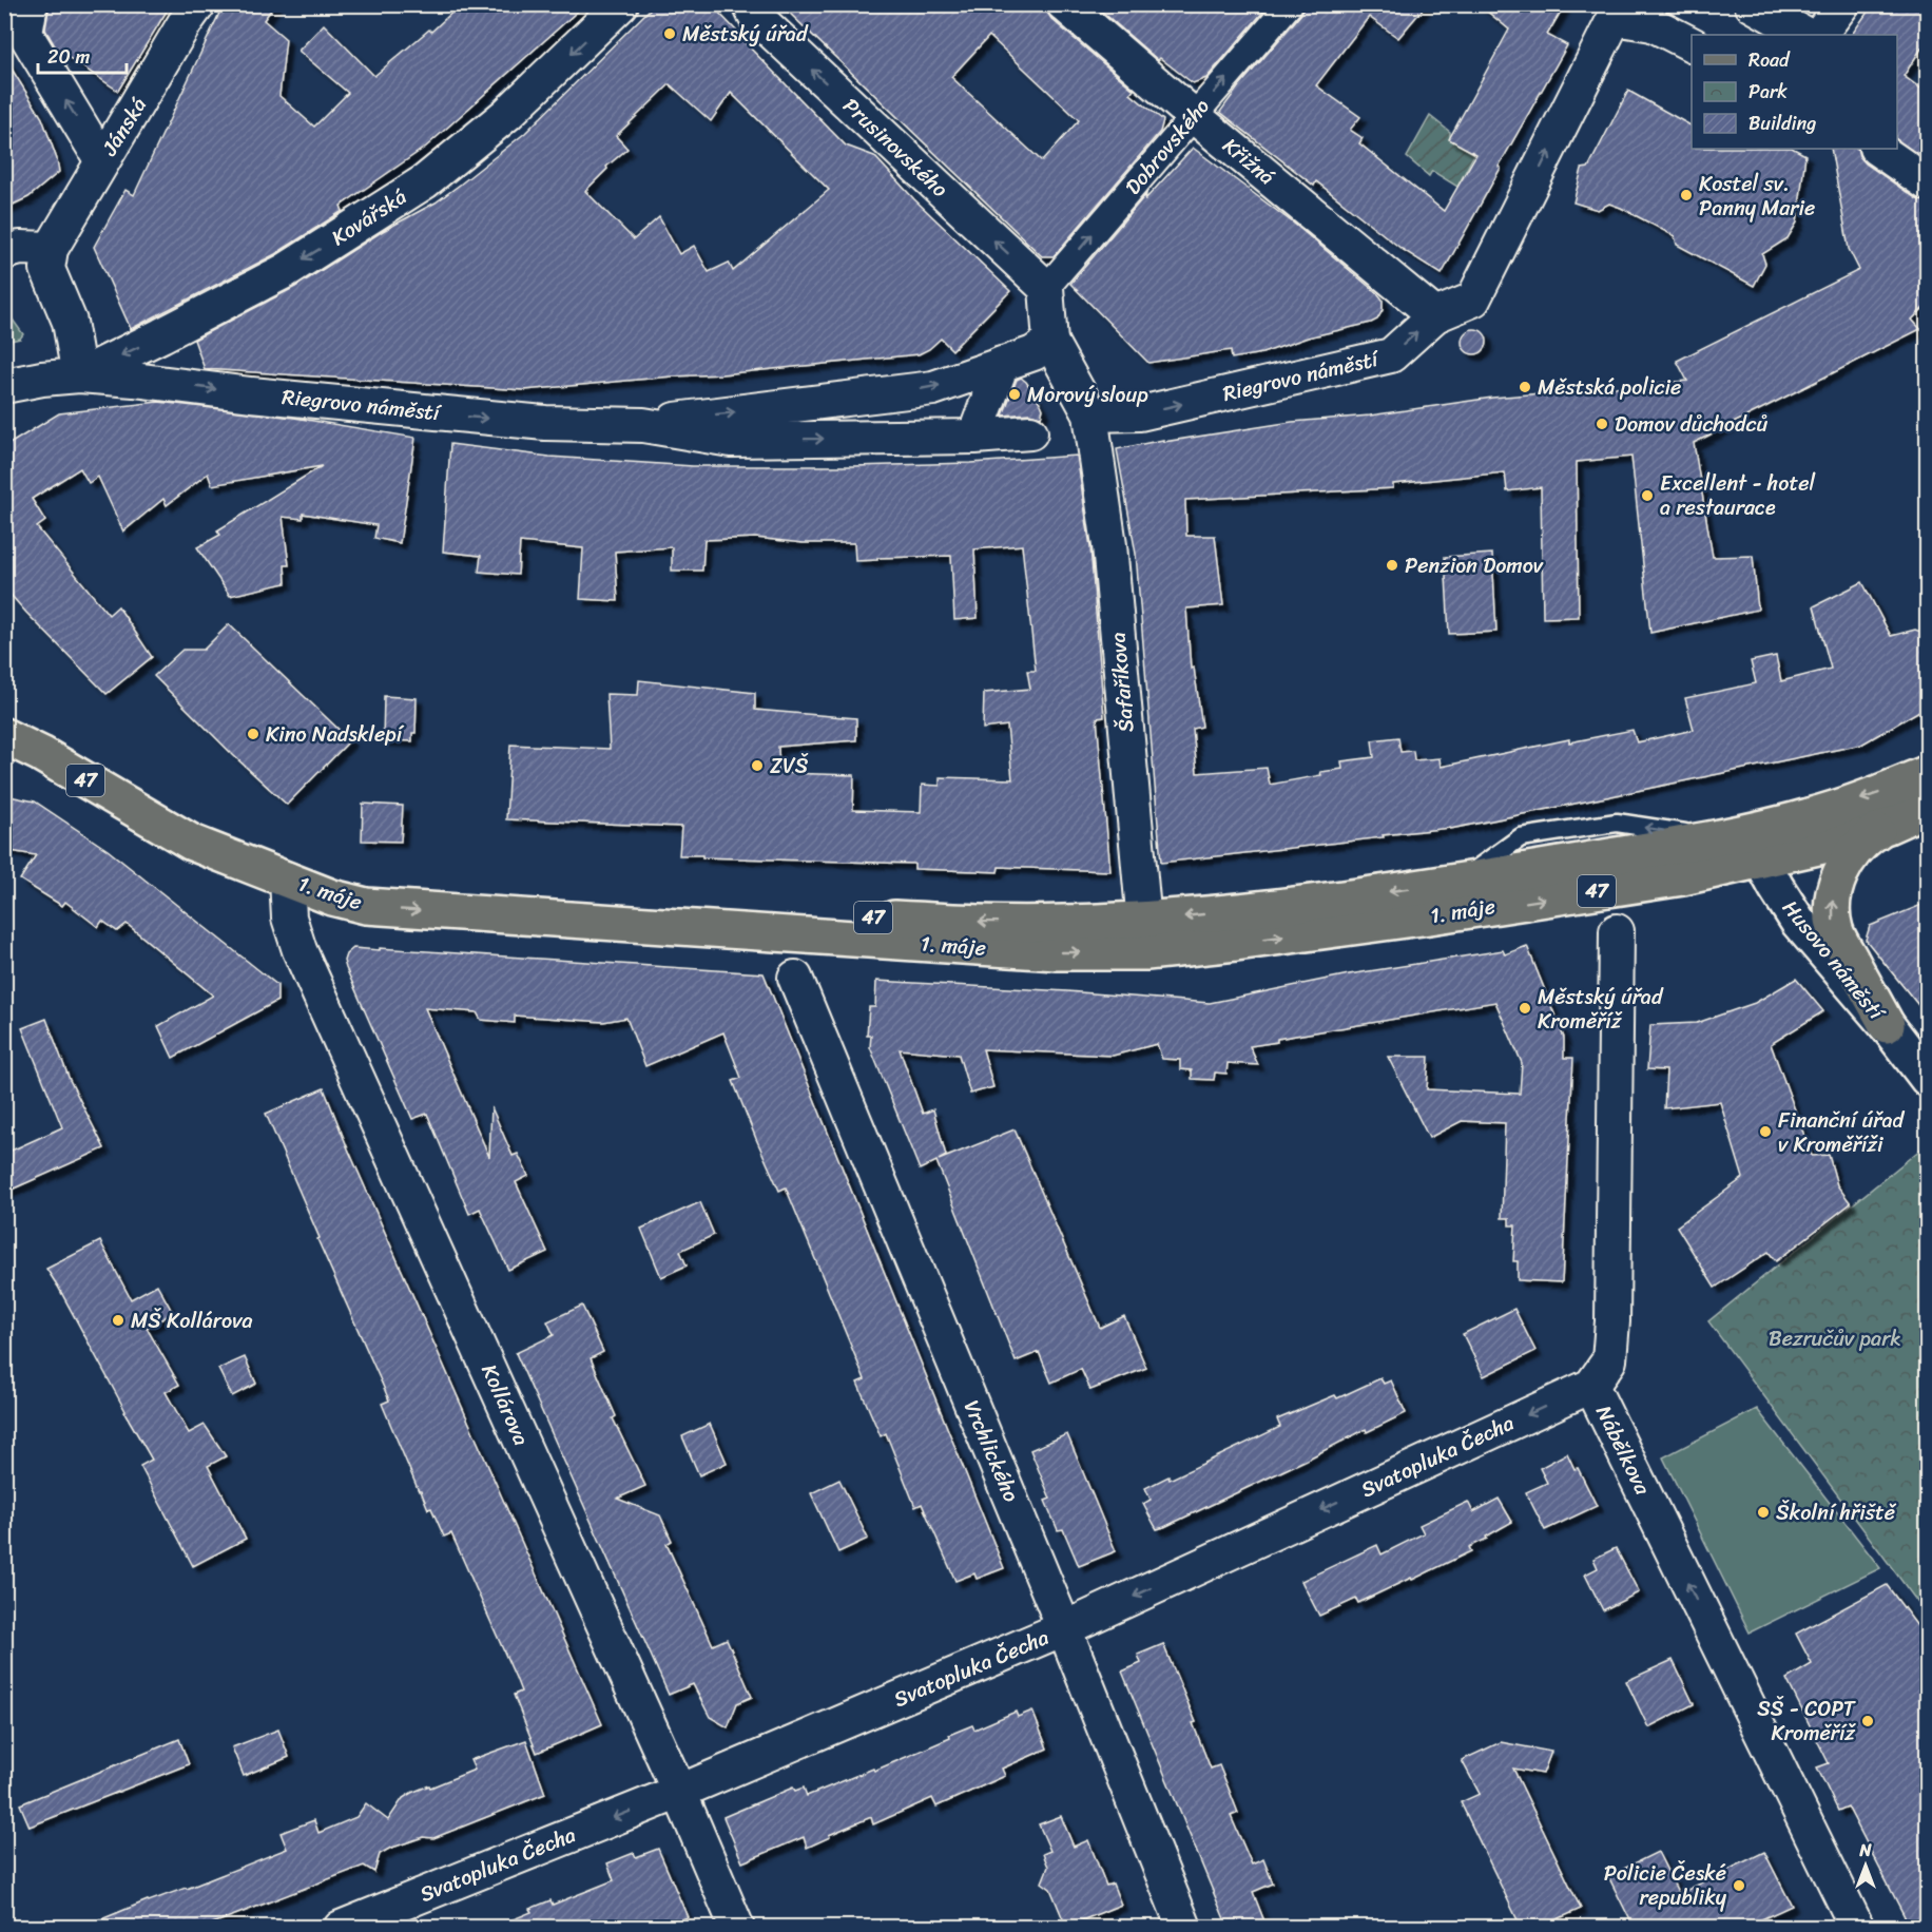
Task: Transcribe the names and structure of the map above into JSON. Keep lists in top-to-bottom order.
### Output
{
  "streets": {
    "main road": ["47", "1. máje", "Husovo náměstí"],
    "street": [
      "Jánská",
      "Dobrovského",
      "Prusinovského",
      "Křižná",
      "Kovářská",
      "Riegrovo náměstí",
      "Šafaříkova",
      "Kollárova",
      "Nábělkova",
      "Vrchlického",
      "Svatopluka Čecha"
    ]
  },
  "crossings": [
    ["Dobrovského", "Prusinovského"],
    ["Dobrovského", "Křižná"],
    ["Křižná", "Riegrovo náměstí"],
    ["Kovářská", "Riegrovo náměstí"],
    ["Riegrovo náměstí", "Šafaříkova"],
    ["Šafaříkova", "1. máje"],
    ["47", "1. máje"],
    ["47", "Husovo náměstí"],
    ["47", "Kollárova"],
    ["1. máje", "Husovo náměstí"],
    ["1. máje", "Kollárova"],
    ["Kollárova", "Svatopluka Čecha"],
    ["Nábělkova", "Svatopluka Čecha"],
    ["Vrchlického", "Svatopluka Čecha"]
  ],
  "one_way": [
    "Dobrovského",
    "Prusinovského",
    "Kovářská",
    "Riegrovo náměstí",
    "Nábělkova",
    "Svatopluka Čecha"
  ],
  "parks": ["Bezručův park"],
  "places": [
    "Městský úřad",
    "Kostel sv. Panny Marie",
    "Městská policie",
    "Morový sloup",
    "Domov důchodců",
    "Excellent - hotel a restaurace",
    "Penzion Domov",
    "Kino Nadsklepí",
    "ZVŠ",
    "Městský úřad Kroměříž",
    "Finanční úřad v Kroměříži",
    "MŠ Kollárova",
    "Školní hřiště",
    "SŠ - COPT Kroměříž",
    "Policie České republiky"
  ],
  "legend": ["Road", "Park", "Building"],
  "scale_bar": "20 m",
  "north": "top"
}
